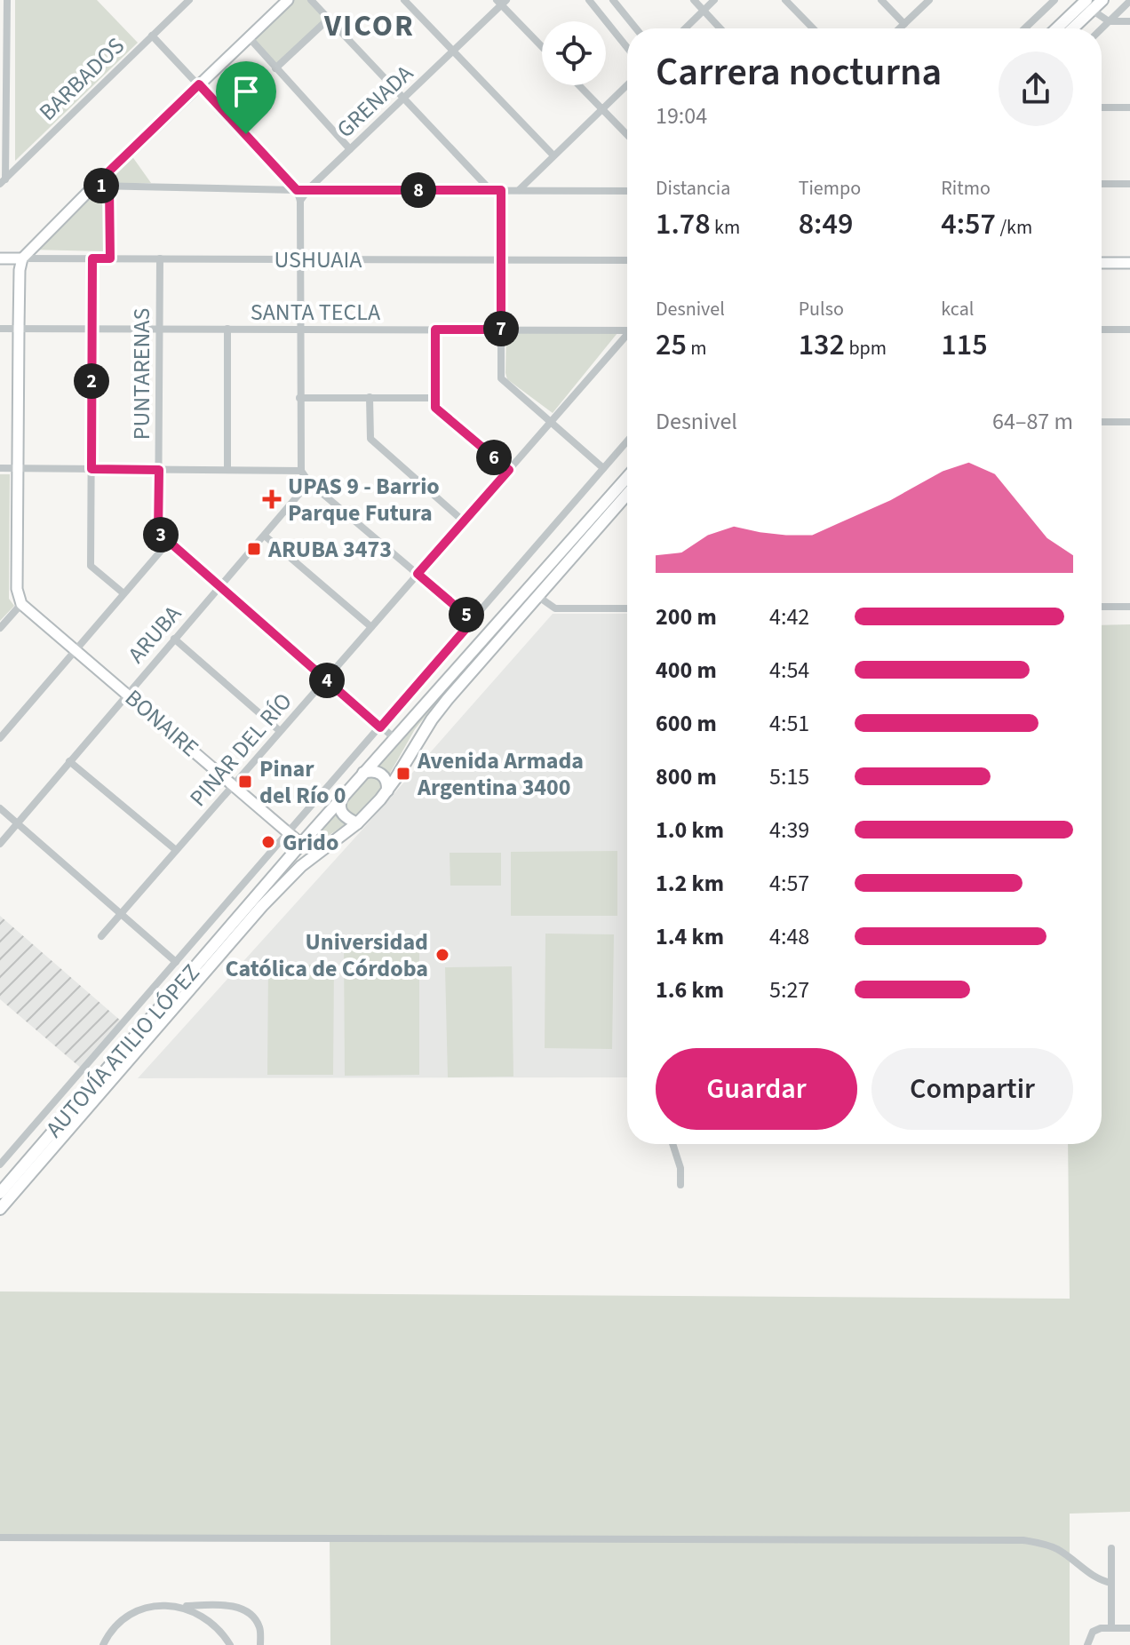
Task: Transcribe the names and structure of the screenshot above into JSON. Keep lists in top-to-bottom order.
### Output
{
  "streets": {
    "main road": ["AUTOVÍA ATILIO LÓPEZ"],
    "street": [
      "BARBADOS",
      "GRENADA",
      "USHUAIA",
      "SANTA TECLA",
      "PUNTARENAS",
      "ARUBA",
      "BONAIRE",
      "PINAR DEL RÍO"
    ]
  },
  "crossings": [
    ["USHUAIA", "PUNTARENAS"],
    ["SANTA TECLA", "PUNTARENAS"],
    ["ARUBA", "BONAIRE"],
    ["BONAIRE", "PINAR DEL RÍO"],
    ["BONAIRE", "AUTOVÍA ATILIO LÓPEZ"]
  ],
  "districts": ["VICOR"],
  "places": {
    "health": ["UPAS 9 - Barrio Parque Futura"],
    "transit": ["ARUBA 3473", "Avenida Armada Argentina 3400", "Pinar del Río 0"],
    "other": ["Grido", "Universidad Católica de Córdoba"]
  },
  "page": {
    "heading": ["Carrera nocturna", "19:04"],
    "stats": [
      ["Distancia", "1.78 km"],
      ["Tiempo", "8:49"],
      ["Ritmo", "4:57 /km"],
      ["Desnivel", "25 m"],
      ["Pulso", "132 bpm"],
      ["kcal", "115"]
    ],
    "pins": [
      "1",
      "8",
      "7",
      "2",
      "6",
      "3",
      "5",
      "4"
    ],
    "chart": ["Desnivel", "64–87 m"],
    "list": [
      {
        "name": "200 m",
        "note": "4:42"
      },
      {
        "name": "400 m",
        "note": "4:54"
      },
      {
        "name": "600 m",
        "note": "4:51"
      },
      {
        "name": "800 m",
        "note": "5:15"
      },
      {
        "name": "1.0 km",
        "note": "4:39"
      },
      {
        "name": "1.2 km",
        "note": "4:57"
      },
      {
        "name": "1.4 km",
        "note": "4:48"
      },
      {
        "name": "1.6 km",
        "note": "5:27"
      }
    ],
    "buttons": ["Guardar", "Compartir"]
  }
}
